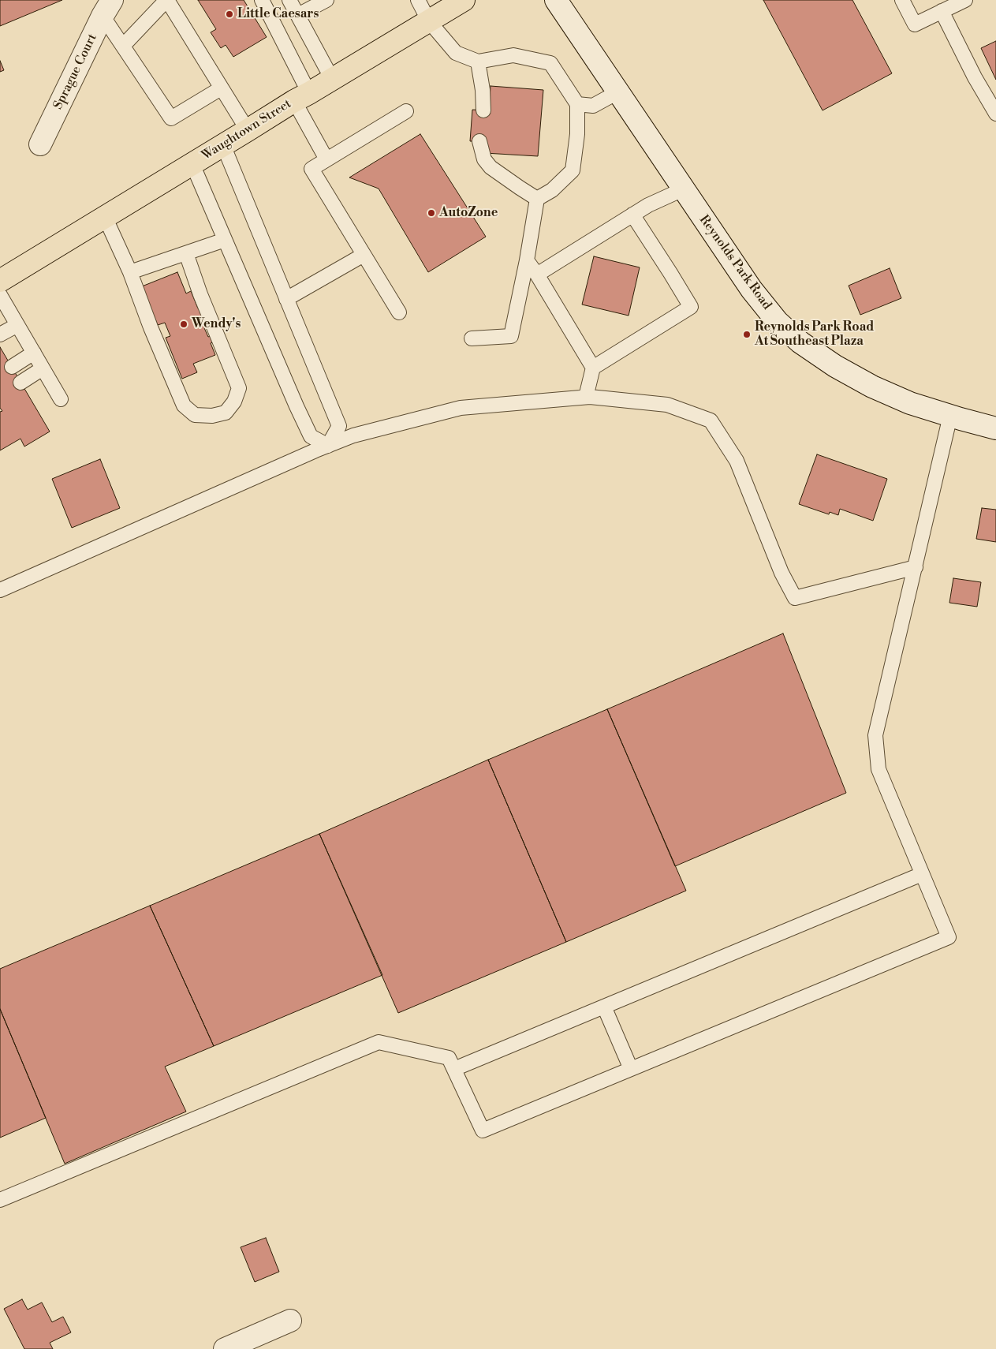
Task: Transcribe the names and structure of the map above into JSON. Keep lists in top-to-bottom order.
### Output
{
  "streets": {
    "main road": ["Sprague Court", "Waughtown Street", "Reynolds Park Road"]
  },
  "places": [
    "Little Caesars",
    "AutoZone",
    "Wendy's",
    "Reynolds Park Road At Southeast Plaza"
  ]
}
